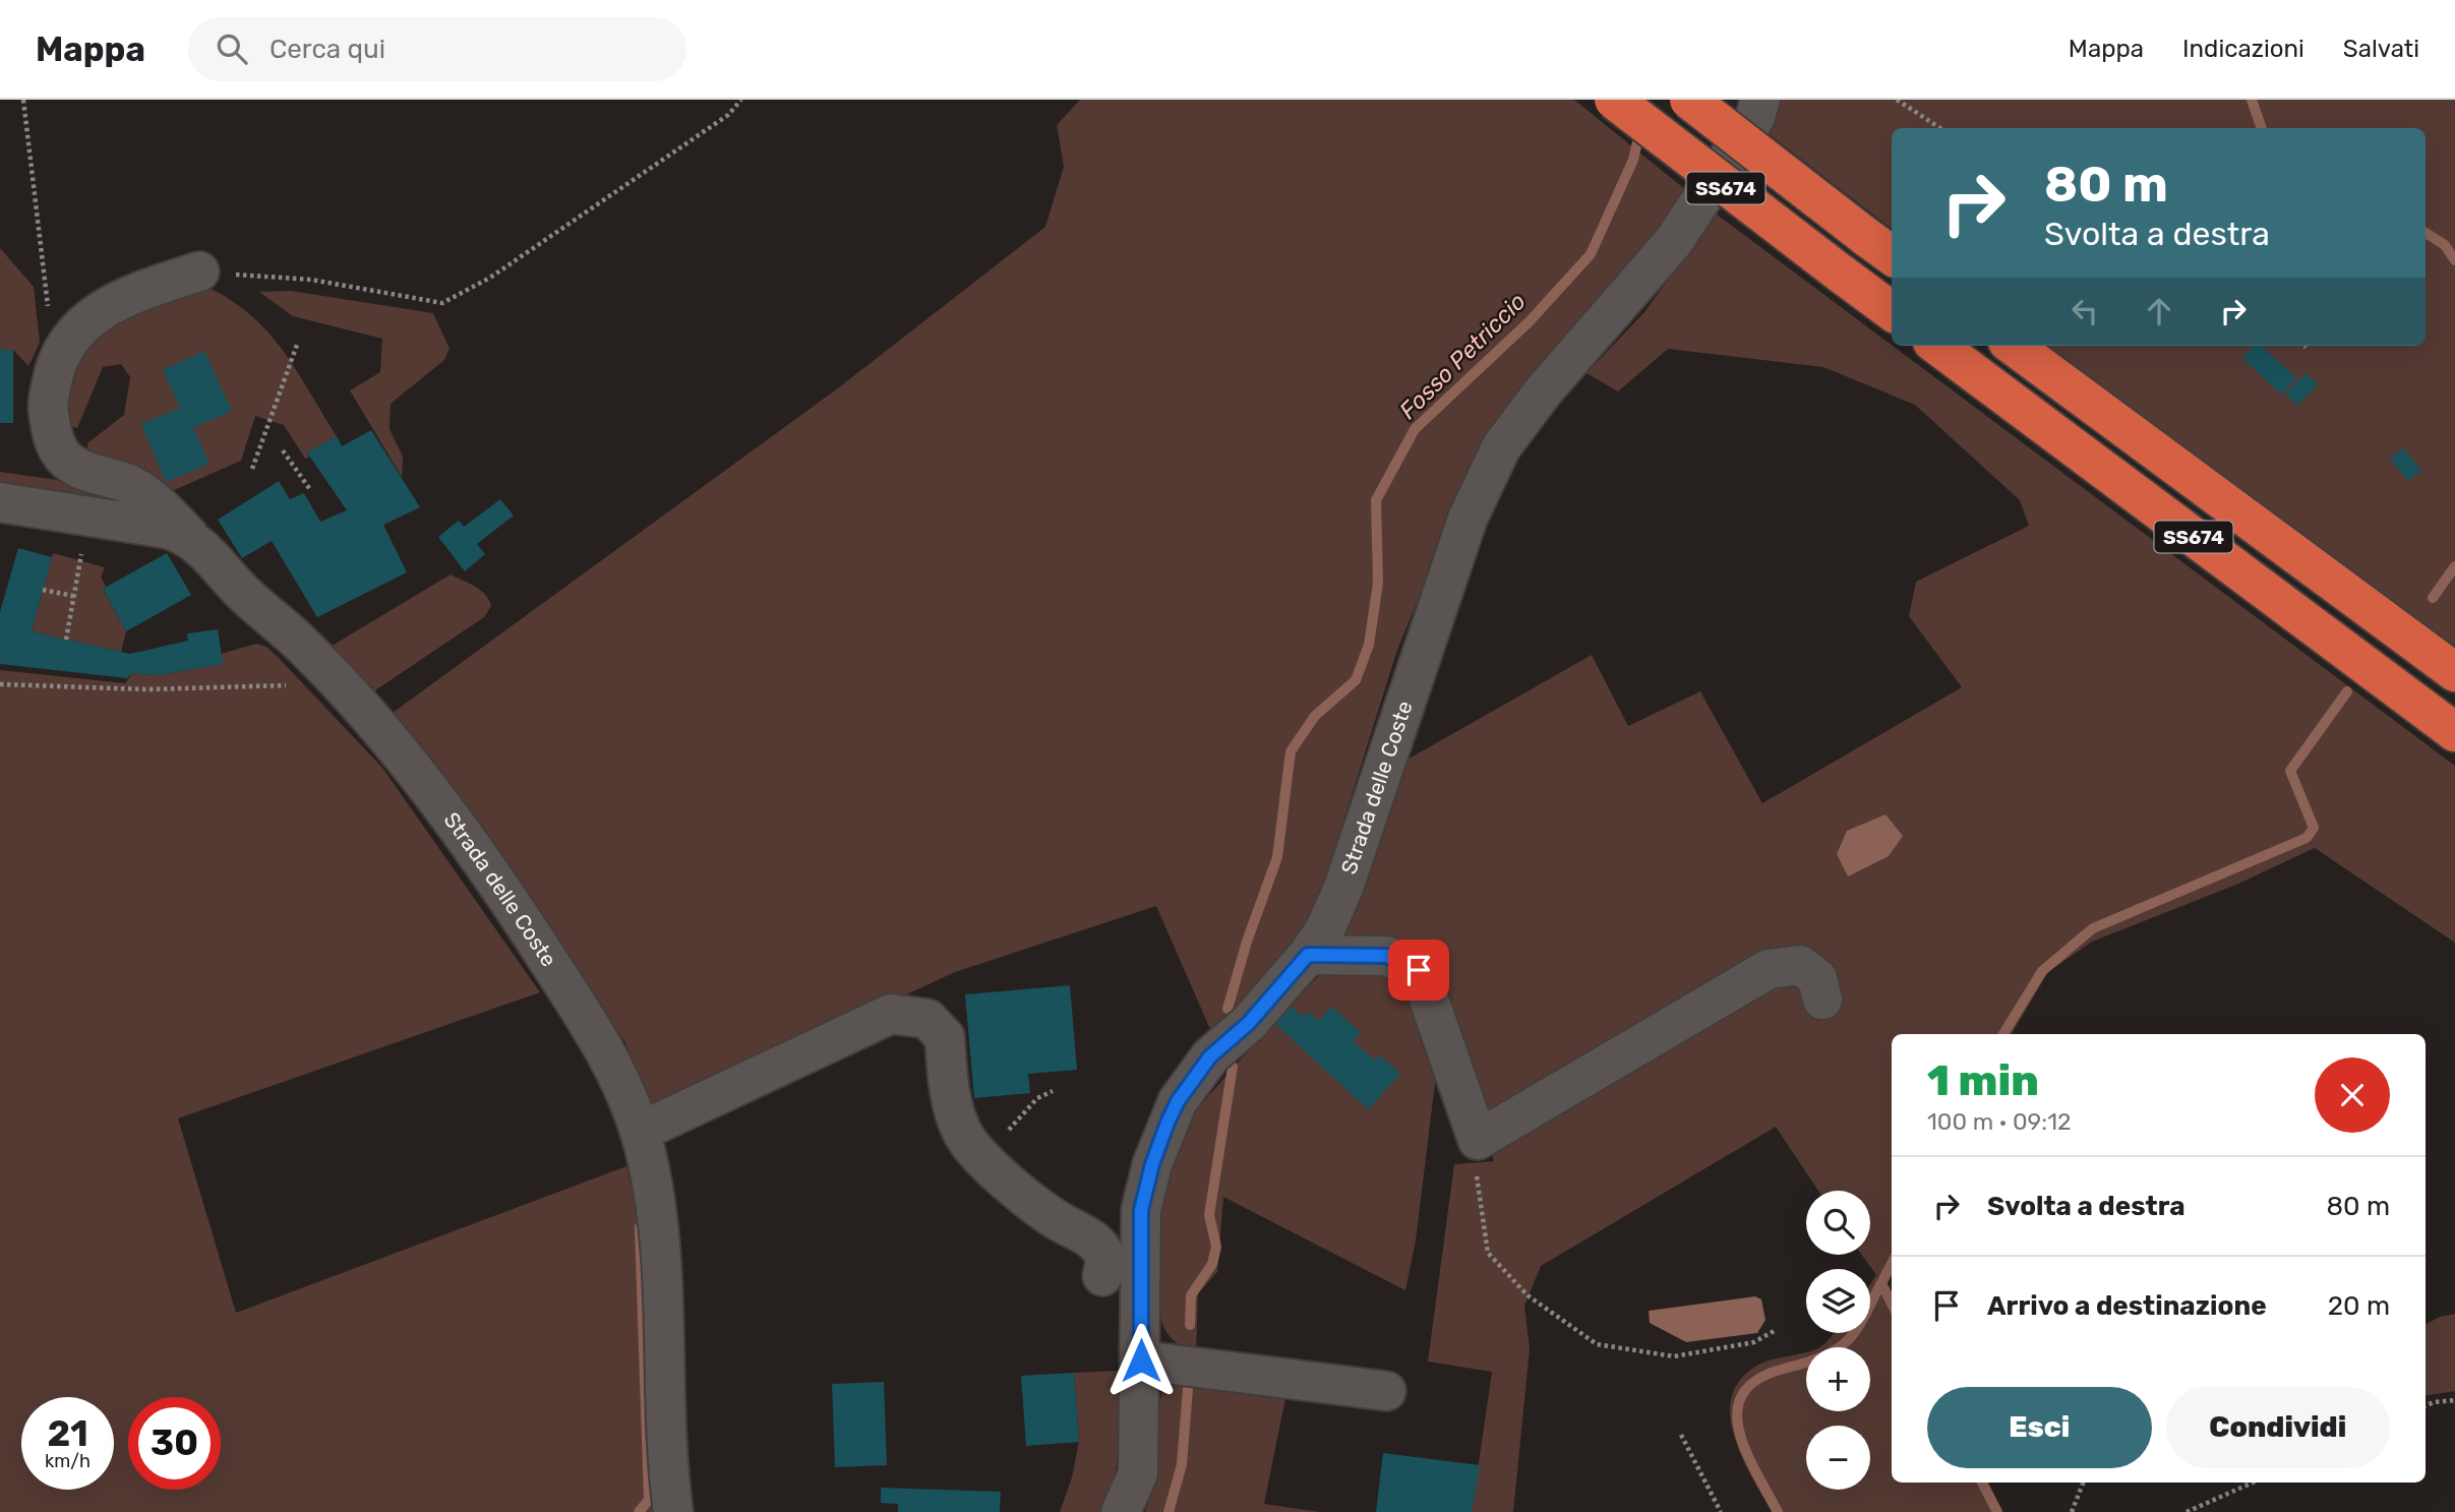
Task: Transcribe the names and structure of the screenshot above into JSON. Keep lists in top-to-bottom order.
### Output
{
  "streets": {
    "highway": ["SS674"],
    "street": ["Strada delle Coste"]
  },
  "water": ["Fosso Petriccio"],
  "page": {
    "header": "Mappa",
    "search": "Cerca qui",
    "nav": ["Mappa", "Indicazioni", "Salvati"],
    "turn": ["80 m", "Svolta a destra"],
    "heading": ["1 min", "100 m · 09:12"],
    "list": [
      {
        "name": "Svolta a destra",
        "value": "80 m"
      },
      {
        "name": "Arrivo a destinazione",
        "value": "20 m"
      }
    ],
    "map_buttons": ["+", "−"],
    "buttons": ["Esci", "Condividi"],
    "speed": "21 km/h",
    "limit": "30"
  }
}
